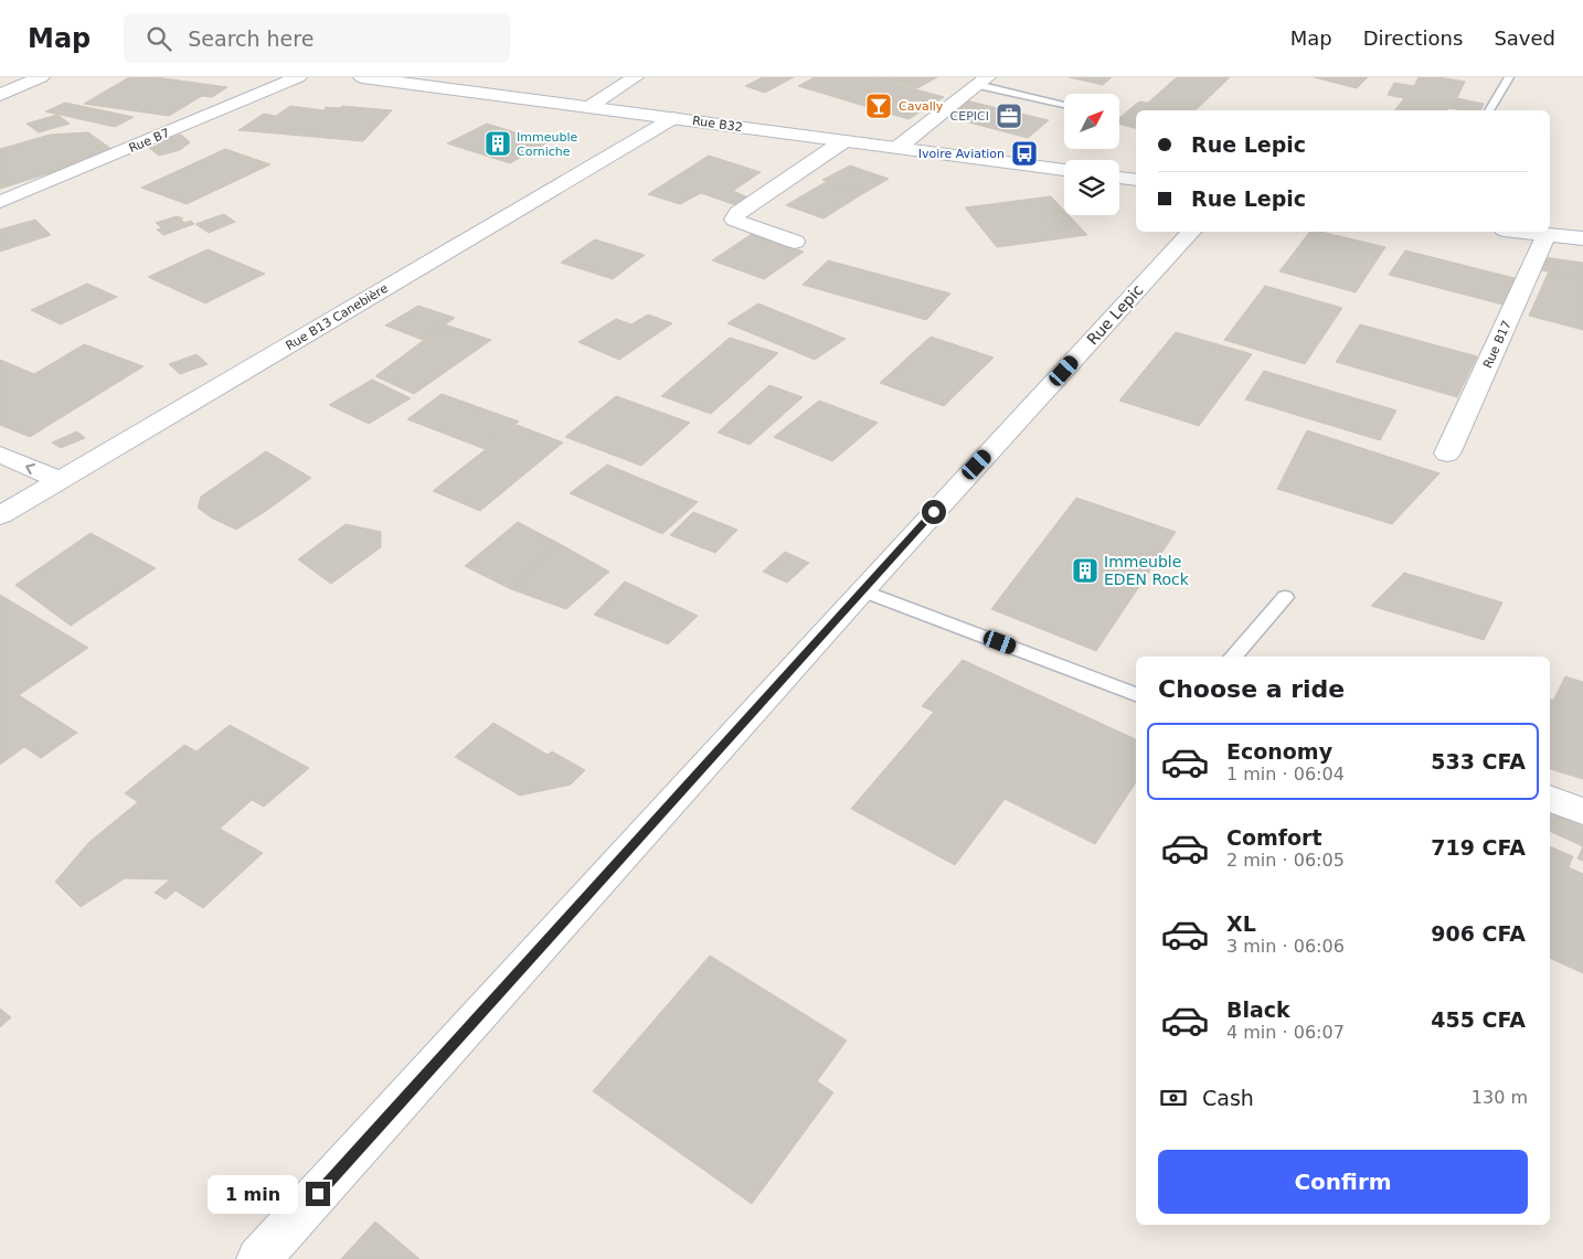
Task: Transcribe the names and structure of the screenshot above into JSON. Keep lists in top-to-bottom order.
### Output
{
  "streets": {
    "street": [
      "Rue B32",
      "Rue B7",
      "Rue Lepic",
      "Rue B13 Canebière",
      "Rue B17"
    ]
  },
  "crossings": [
    ["Rue B32", "Rue B13 Canebière"]
  ],
  "places": {
    "bar": ["Cavally"],
    "office": ["CEPICI"],
    "building": ["Immeuble Corniche", "Immeuble EDEN Rock"],
    "bus stop": ["Ivoire Aviation"]
  },
  "north": "top right",
  "page": {
    "header": "Map",
    "search": "Search here",
    "nav": ["Map", "Directions", "Saved"],
    "banner": ["Rue Lepic", "Rue Lepic"],
    "heading": "Choose a ride",
    "list": [
      {
        "name": "Economy",
        "note": "1 min · 06:04",
        "value": "533 CFA"
      },
      {
        "name": "Comfort",
        "note": "2 min · 06:05",
        "value": "719 CFA"
      },
      {
        "name": "XL",
        "note": "3 min · 06:06",
        "value": "906 CFA"
      },
      {
        "name": "Black",
        "note": "4 min · 06:07",
        "value": "455 CFA"
      }
    ],
    "pay": ["Cash", "130 m"],
    "buttons": "Confirm",
    "bubble": "1 min"
  }
}
